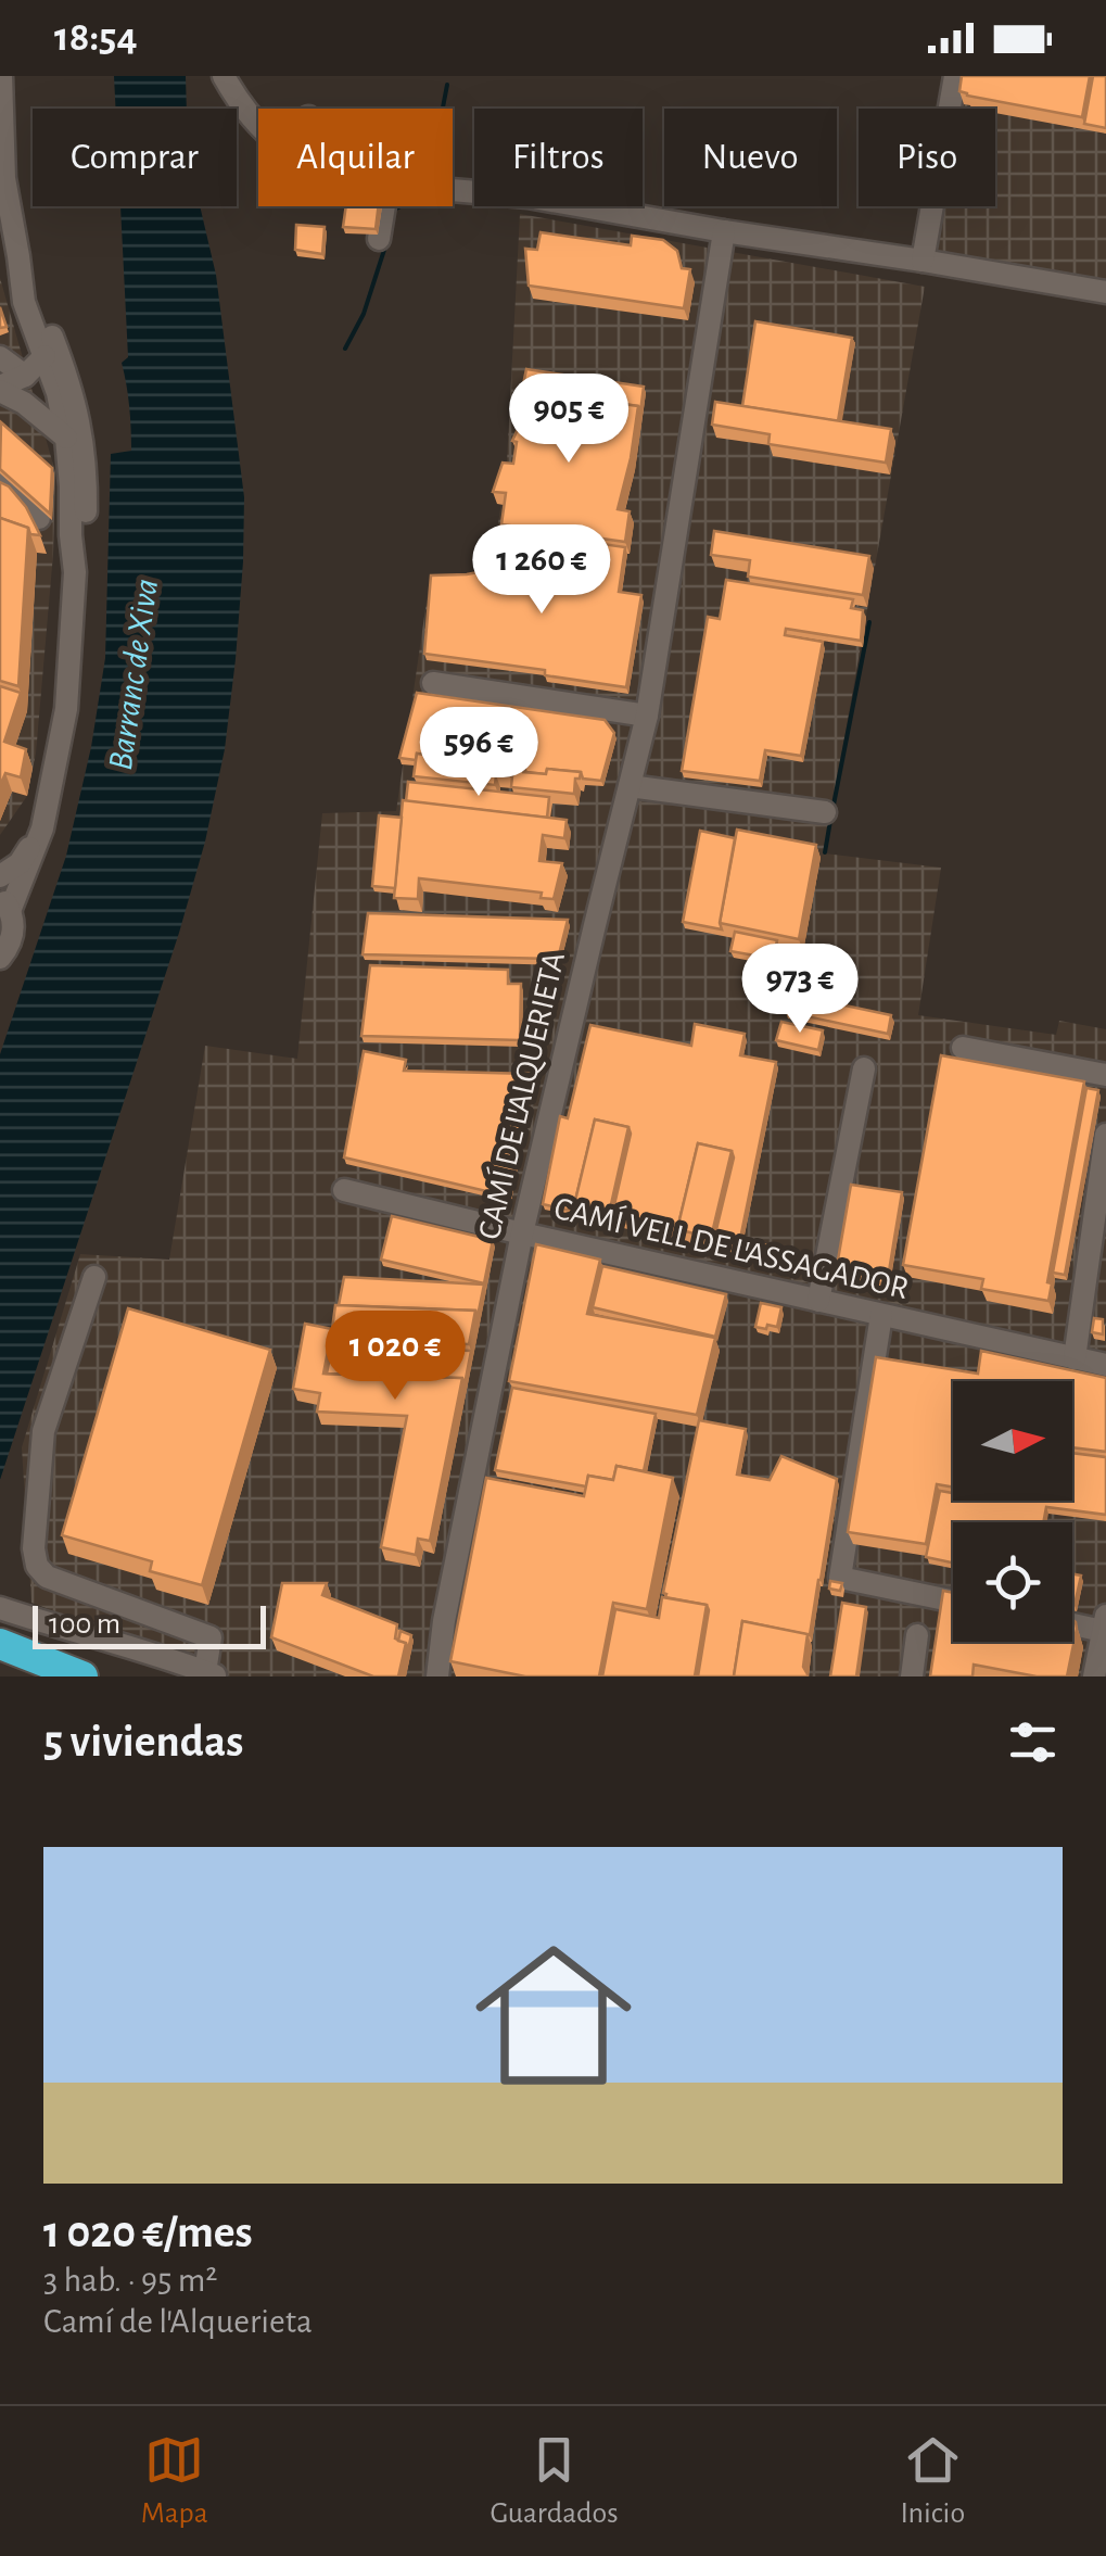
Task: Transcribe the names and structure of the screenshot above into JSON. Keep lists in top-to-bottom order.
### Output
{
  "streets": {
    "street": ["CAMÍ DE L'ALQUERIETA", "CAMÍ VELL DE L'ASSAGADOR"]
  },
  "crossings": [
    ["CAMÍ DE L'ALQUERIETA", "CAMÍ VELL DE L'ASSAGADOR"]
  ],
  "water": ["Barranc de Xiva"],
  "scale_bar": "100 m",
  "north": "right",
  "page": {
    "status": "18:54",
    "chip": [
      "Comprar",
      "Alquilar",
      "Filtros",
      "Nuevo",
      "Piso"
    ],
    "price": [
      "905 €",
      "1 260 €",
      "596 €",
      "973 €",
      "1 020 €"
    ],
    "scale": "100 m",
    "heading": "5 viviendas",
    "list": [
      {
        "name": "1 020 €/mes",
        "note": "3 hab. · 95 m² · Camí de l'Alquerieta"
      }
    ],
    "tabs": ["Mapa", "Guardados", "Inicio"]
  }
}
